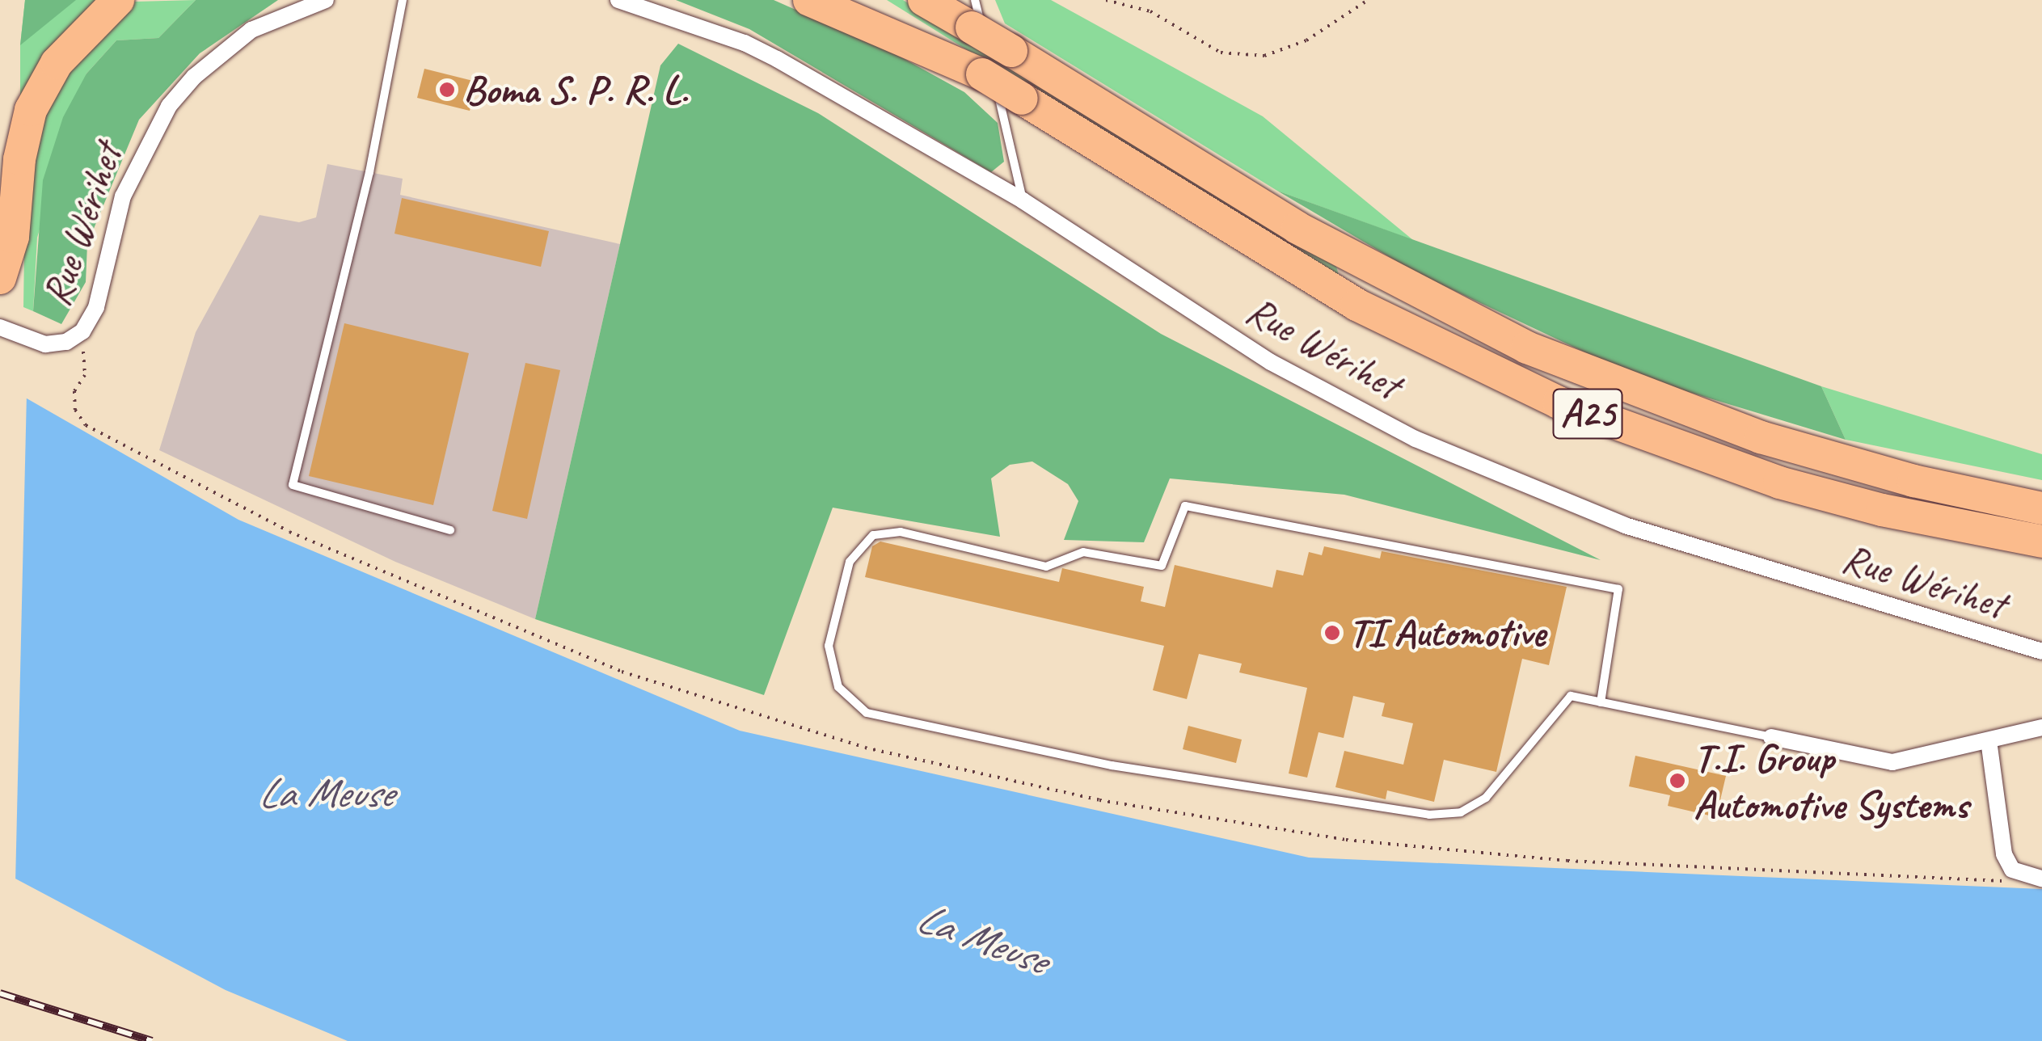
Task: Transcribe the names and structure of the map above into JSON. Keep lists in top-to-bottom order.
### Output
{
  "streets": {
    "highway": ["A25"],
    "street": ["Rue Wérihet"]
  },
  "water": ["La Meuse"],
  "places": ["Boma S. P. R. L.", "TI Automotive", "T.I. Group Automotive Systems"]
}
